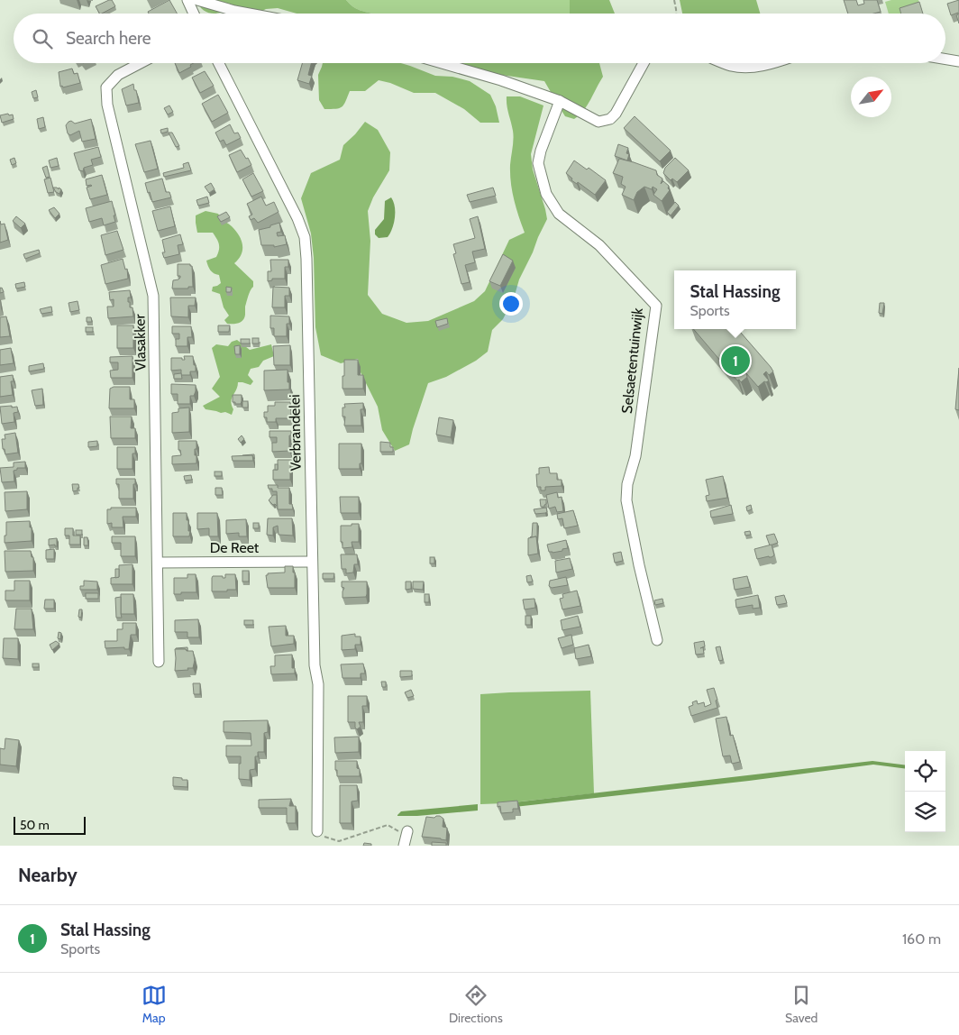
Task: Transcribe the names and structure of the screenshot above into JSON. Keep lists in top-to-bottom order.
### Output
{
  "streets": {
    "street": [
      "Vlasakker",
      "Selsaetentuinwijk",
      "Verbrandelei",
      "De Reet"
    ]
  },
  "crossings": [
    ["Vlasakker", "De Reet"],
    ["Verbrandelei", "De Reet"]
  ],
  "scale_bar": "50 m",
  "north": "top right",
  "page": {
    "search": "Search here",
    "popup": ["Stal Hassing", "Sports"],
    "pins": "1",
    "scale": "50 m",
    "heading": "Nearby",
    "list": [
      {
        "mark": "1",
        "name": "Stal Hassing",
        "note": "Sports",
        "value": "160 m"
      }
    ],
    "nav": ["Map", "Directions", "Saved"]
  }
}
